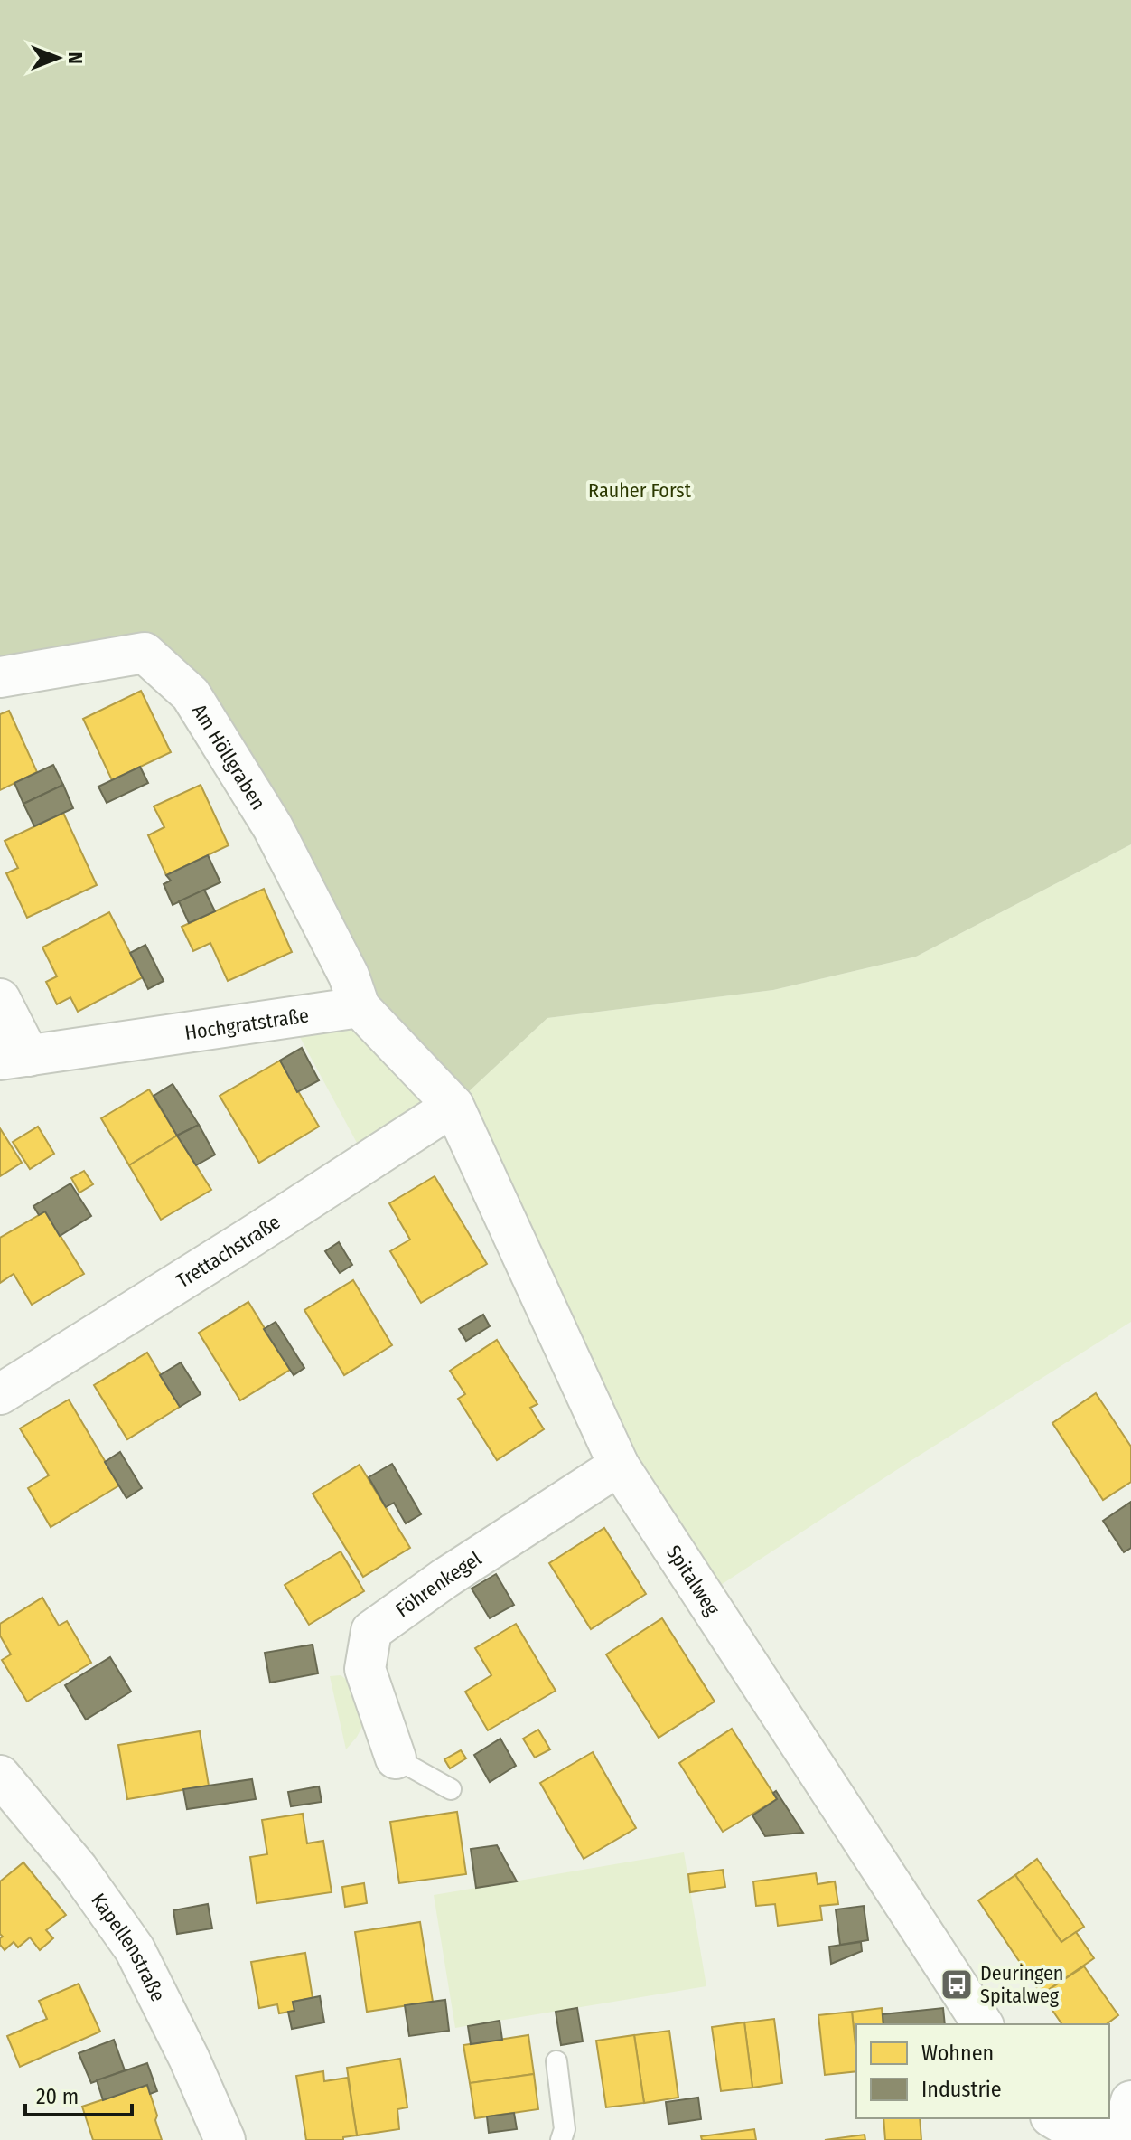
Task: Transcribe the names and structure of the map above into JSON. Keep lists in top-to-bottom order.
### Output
{
  "streets": {
    "street": [
      "Am Höllgraben",
      "Hochgratstraße",
      "Trettachstraße",
      "Spitalweg",
      "Föhrenkegel",
      "Kapellenstraße"
    ]
  },
  "crossings": [
    ["Am Höllgraben", "Hochgratstraße"],
    ["Trettachstraße", "Spitalweg"],
    ["Spitalweg", "Föhrenkegel"]
  ],
  "parks": ["Rauher Forst"],
  "places": {
    "bus stop": ["Deuringen Spitalweg"]
  },
  "legend": ["Wohnen", "Industrie"],
  "scale_bar": "20 m",
  "north": "right"
}
